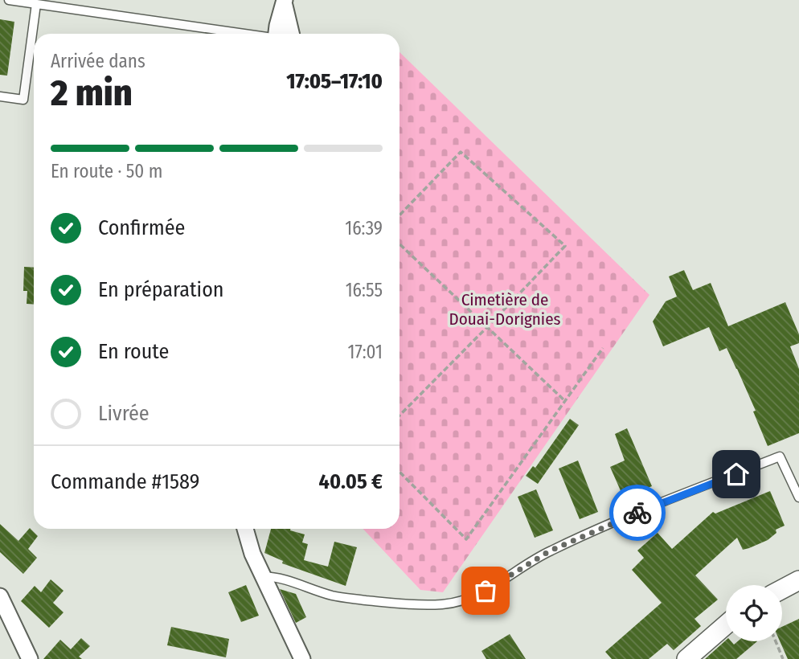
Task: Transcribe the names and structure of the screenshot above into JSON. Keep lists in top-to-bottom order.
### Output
{
  "parks": ["Cimetière de Douai-Dorignies"],
  "page": {
    "heading": ["2 min", "Arrivée dans", "17:05–17:10"],
    "panel": ["Commande #1589", "40.05 €"],
    "bar": "En route · 50 m",
    "list": [
      ["Confirmée", "16:39"],
      ["En préparation", "16:55"],
      ["En route", "17:01"],
      "Livrée"
    ]
  }
}
